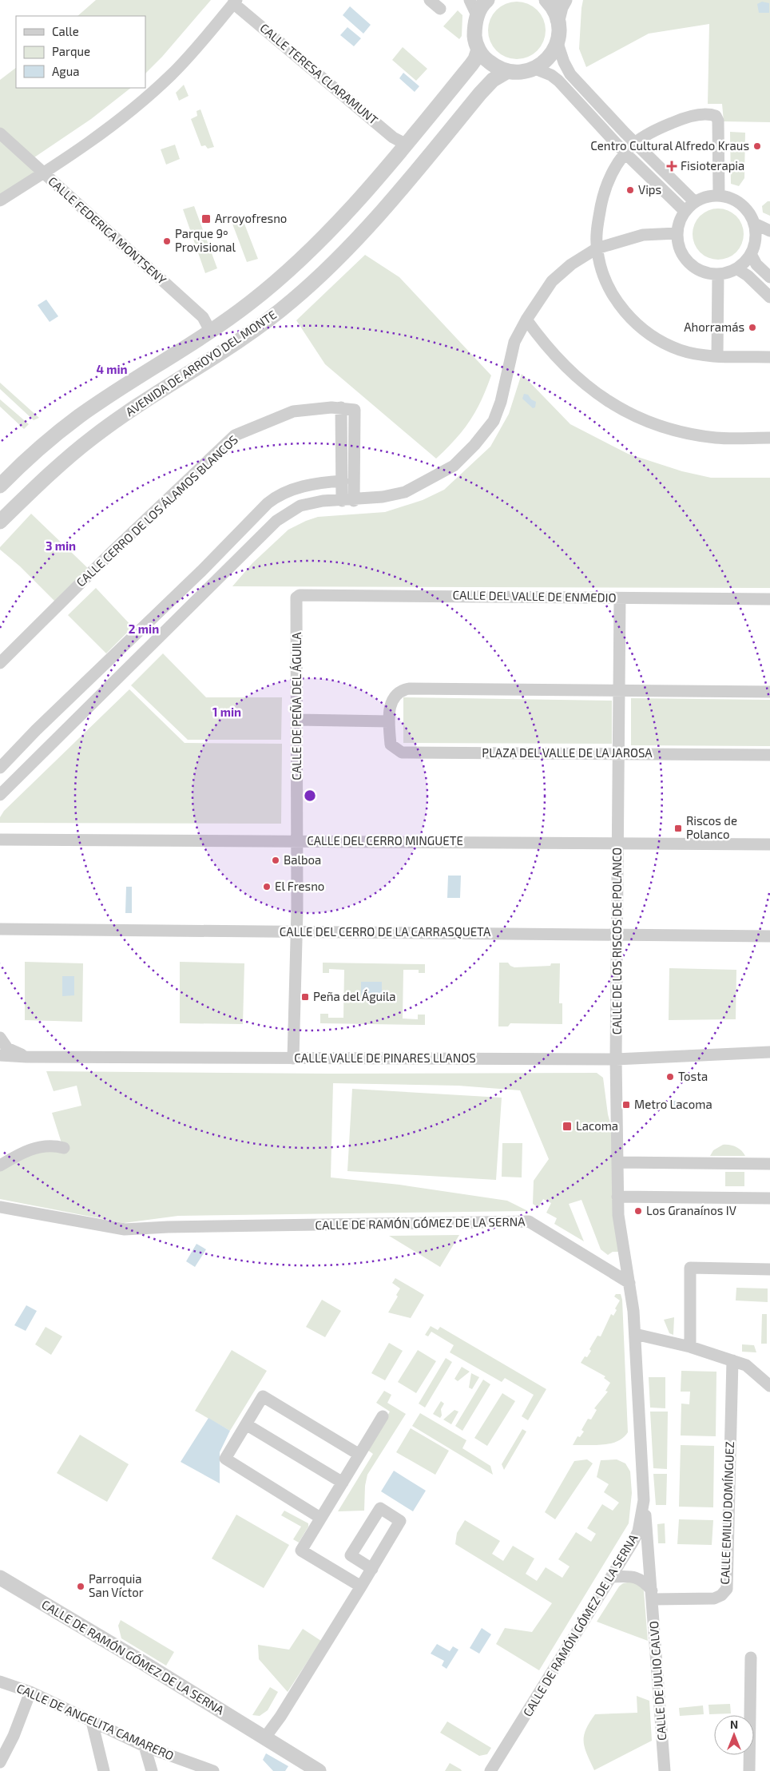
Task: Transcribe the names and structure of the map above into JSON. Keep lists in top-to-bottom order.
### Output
{
  "streets": {
    "street": [
      "CALLE TERESA CLARAMUNT",
      "CALLE FEDERICA MONTSENY",
      "AVENIDA DE ARROYO DEL MONTE",
      "CALLE CERRO DE LOS ÁLAMOS BLANCOS",
      "CALLE DEL VALLE DE ENMEDIO",
      "CALLE DE PEÑA DEL ÁGUILA",
      "PLAZA DEL VALLE DE LA JAROSA",
      "CALLE DEL CERRO MINGUETE",
      "CALLE DEL CERRO DE LA CARRASQUETA",
      "CALLE DE LOS RISCOS DE POLANCO",
      "CALLE VALLE DE PINARES LLANOS",
      "CALLE DE RAMÓN GÓMEZ DE LA SERNA",
      "CALLE EMILIO DOMÍNGUEZ",
      "CALLE DE JULIO CALVO",
      "CALLE DE ANGELITA CAMARERO"
    ]
  },
  "crossings": [
    ["CALLE TERESA CLARAMUNT", "AVENIDA DE ARROYO DEL MONTE"],
    ["CALLE FEDERICA MONTSENY", "AVENIDA DE ARROYO DEL MONTE"],
    ["CALLE DEL VALLE DE ENMEDIO", "CALLE DE PEÑA DEL ÁGUILA"],
    ["CALLE DEL VALLE DE ENMEDIO", "CALLE DE LOS RISCOS DE POLANCO"],
    ["CALLE DE PEÑA DEL ÁGUILA", "CALLE DEL CERRO MINGUETE"],
    ["CALLE DE PEÑA DEL ÁGUILA", "CALLE DEL CERRO DE LA CARRASQUETA"],
    ["CALLE DE PEÑA DEL ÁGUILA", "CALLE VALLE DE PINARES LLANOS"],
    ["PLAZA DEL VALLE DE LA JAROSA", "CALLE DE LOS RISCOS DE POLANCO"],
    ["CALLE DEL CERRO MINGUETE", "CALLE DE LOS RISCOS DE POLANCO"],
    ["CALLE DEL CERRO DE LA CARRASQUETA", "CALLE DE LOS RISCOS DE POLANCO"],
    ["CALLE DE LOS RISCOS DE POLANCO", "CALLE VALLE DE PINARES LLANOS"],
    ["CALLE DE LOS RISCOS DE POLANCO", "CALLE DE RAMÓN GÓMEZ DE LA SERNA"],
    ["CALLE DE RAMÓN GÓMEZ DE LA SERNA", "CALLE DE JULIO CALVO"],
    ["CALLE EMILIO DOMÍNGUEZ", "CALLE DE JULIO CALVO"]
  ],
  "places": {
    "other": [
      "Centro Cultural Alfredo Kraus",
      "Vips",
      "Parque 9º Provisional",
      "Ahorramás",
      "Balboa",
      "El Fresno",
      "Tosta",
      "Los Granaínos IV",
      "Parroquia San Víctor"
    ],
    "health": ["Fisioterapia"],
    "transit": [
      "Arroyofresno",
      "Riscos de Polanco",
      "Peña del Águila",
      "Metro Lacoma",
      "Lacoma"
    ]
  },
  "legend": ["Calle", "Parque", "Agua"],
  "north": "top",
  "rings": [
    "4 min",
    "3 min",
    "2 min",
    "1 min"
  ]
}
